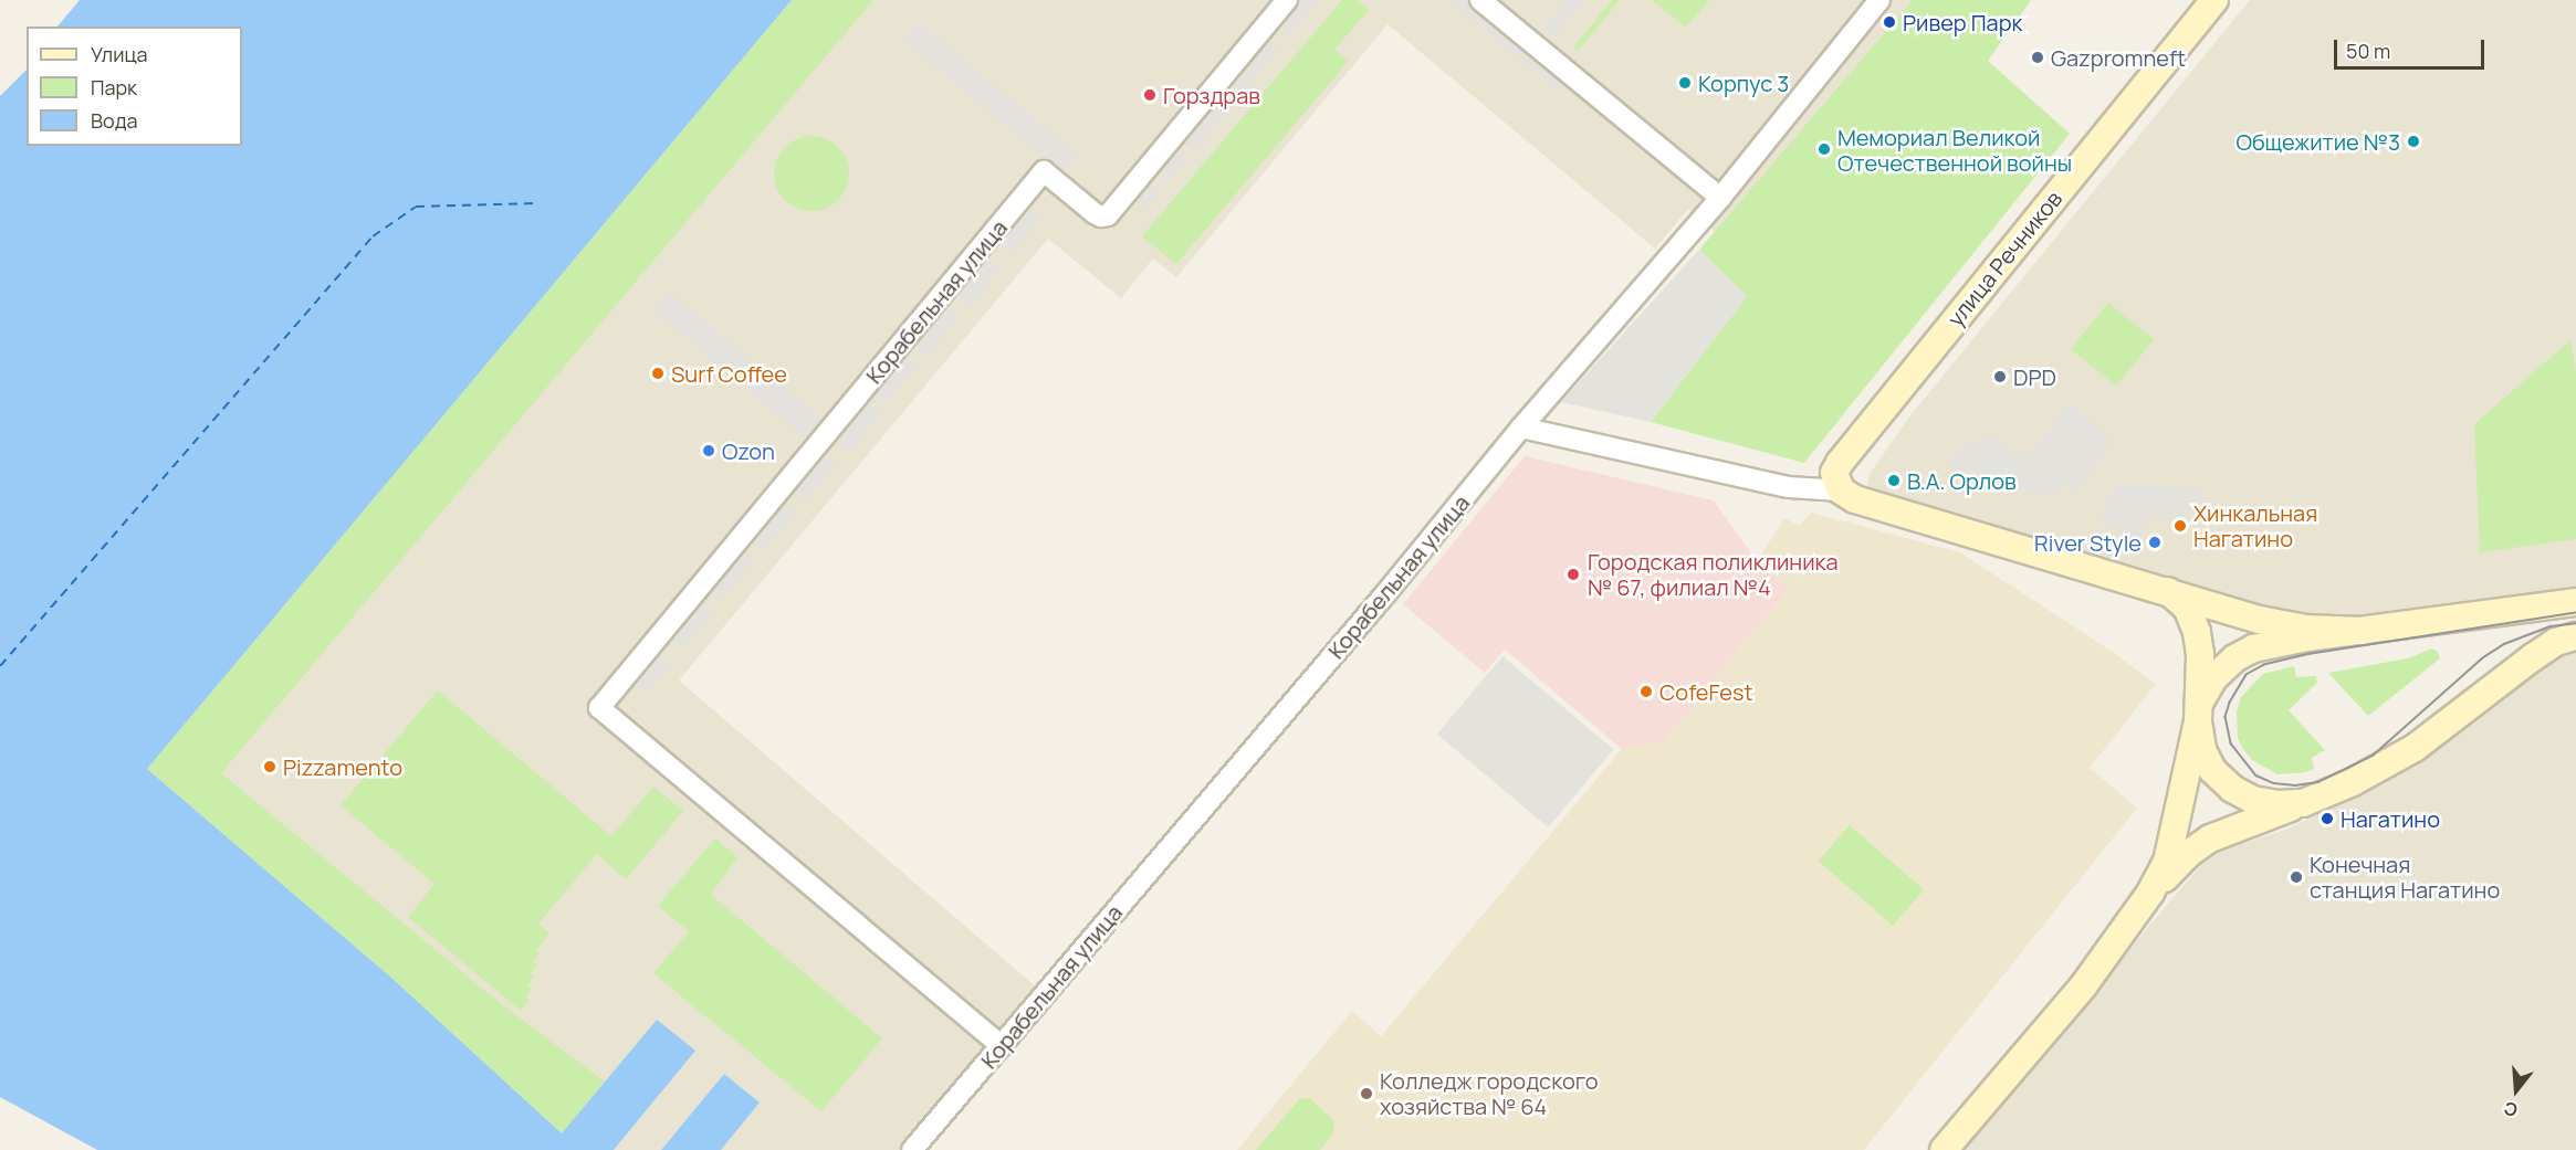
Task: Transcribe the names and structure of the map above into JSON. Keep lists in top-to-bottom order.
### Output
{
  "streets": {
    "street": ["улица Речников", "Корабельная улица"]
  },
  "places": [
    "Ривер Парк",
    "Gazpromneft",
    "Корпус 3",
    "Горздрав",
    "Общежитие №3",
    "Мемориал Великой Отечественной войны",
    "Surf Coffee",
    "DPD",
    "Ozon",
    "В.А. Орлов",
    "Хинкальная Нагатино",
    "River Style",
    "Городская поликлиника № 67, филиал №4",
    "CofeFest",
    "Pizzamento",
    "Нагатино",
    "Конечная станция Нагатино",
    "Колледж городского хозяйства № 64"
  ],
  "legend": ["Улица", "Парк", "Вода"],
  "scale_bar": "50 m",
  "north": "bottom"
}
